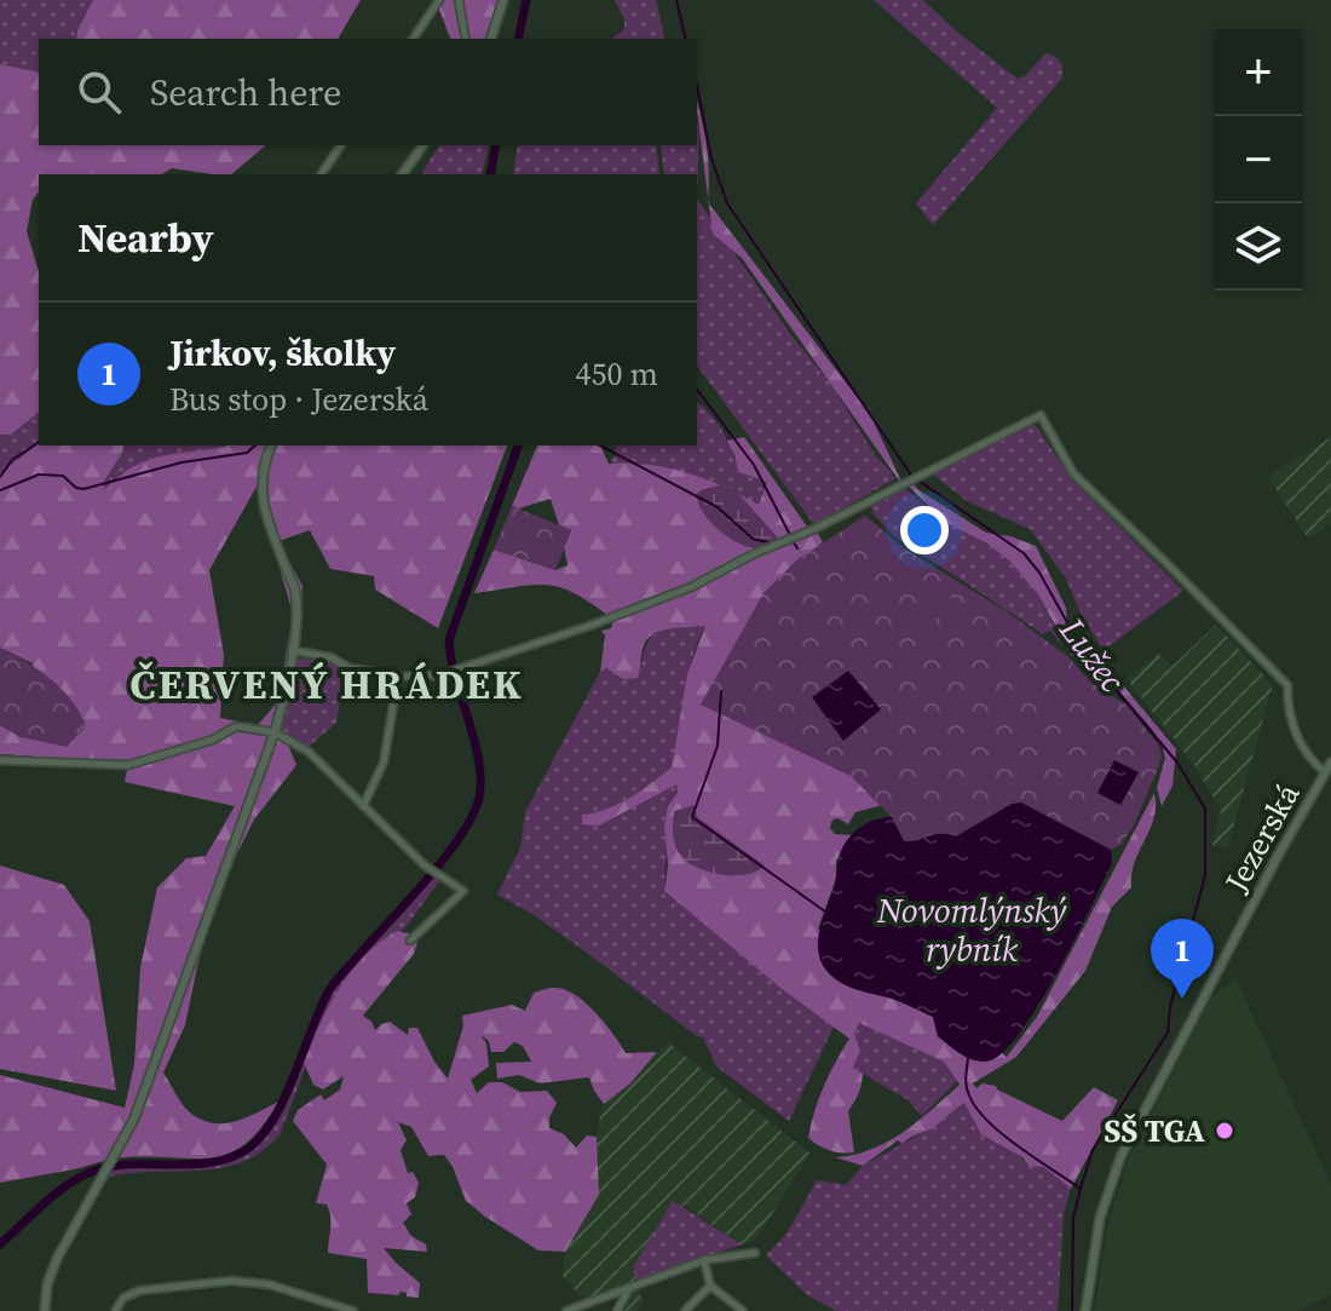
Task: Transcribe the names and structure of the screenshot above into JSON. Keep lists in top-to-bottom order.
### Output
{
  "streets": {
    "street": ["Jezerská"]
  },
  "districts": ["ČERVENÝ HRÁDEK"],
  "water": ["Lužec", "Novomlýnský rybník"],
  "places": ["SŠ TGA"],
  "page": {
    "map_buttons": ["+", "−"],
    "search": "Search here",
    "heading": "Nearby",
    "list": [
      {
        "mark": "1",
        "name": "Jirkov, školky",
        "note": "Bus stop · Jezerská",
        "value": "450 m"
      }
    ],
    "pins": "1"
  }
}
